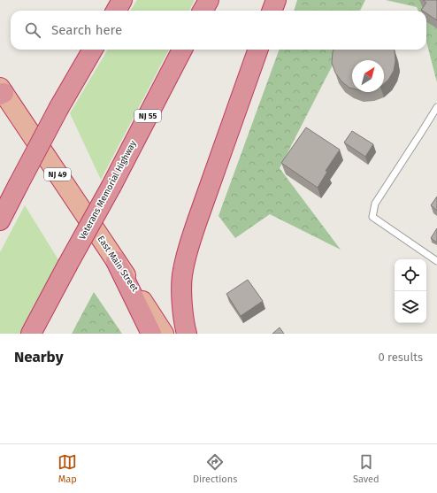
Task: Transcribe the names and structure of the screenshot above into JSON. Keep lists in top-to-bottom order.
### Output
{
  "streets": {
    "highway": [
      "NJ 55",
      "NJ 49",
      "Veterans Memorial Highway",
      "East Main Street"
    ]
  },
  "north": "top right",
  "page": {
    "search": "Search here",
    "heading": ["Nearby", "0 results"],
    "nav": ["Map", "Directions", "Saved"]
  }
}
